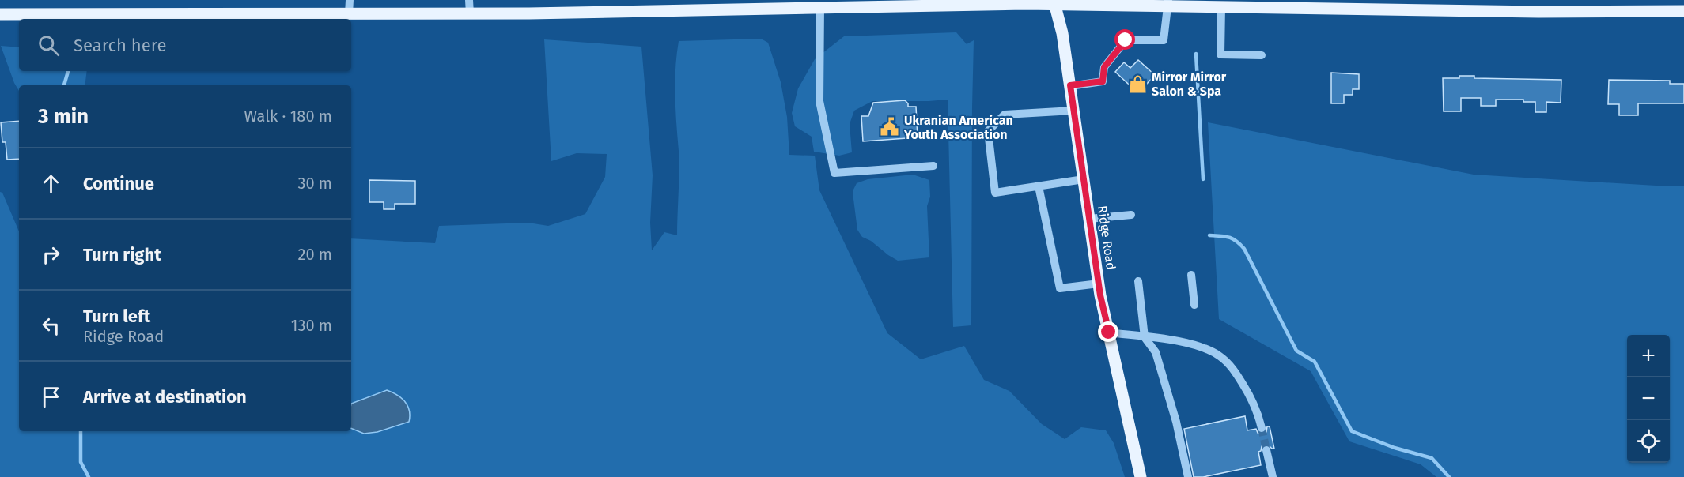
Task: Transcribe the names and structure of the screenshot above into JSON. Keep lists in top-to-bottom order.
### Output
{
  "streets": {
    "main road": ["Ridge Road"]
  },
  "places": {
    "shop": ["Mirror Mirror Salon & Spa"],
    "public building": ["Ukranian American Youth Association"]
  },
  "page": {
    "search": "Search here",
    "heading": ["3 min", "Walk · 180 m"],
    "list": [
      ["Continue", "30 m"],
      ["Turn right", "20 m"],
      ["Turn left", "Ridge Road", "130 m"],
      "Arrive at destination"
    ],
    "map_buttons": ["+", "−"]
  }
}
